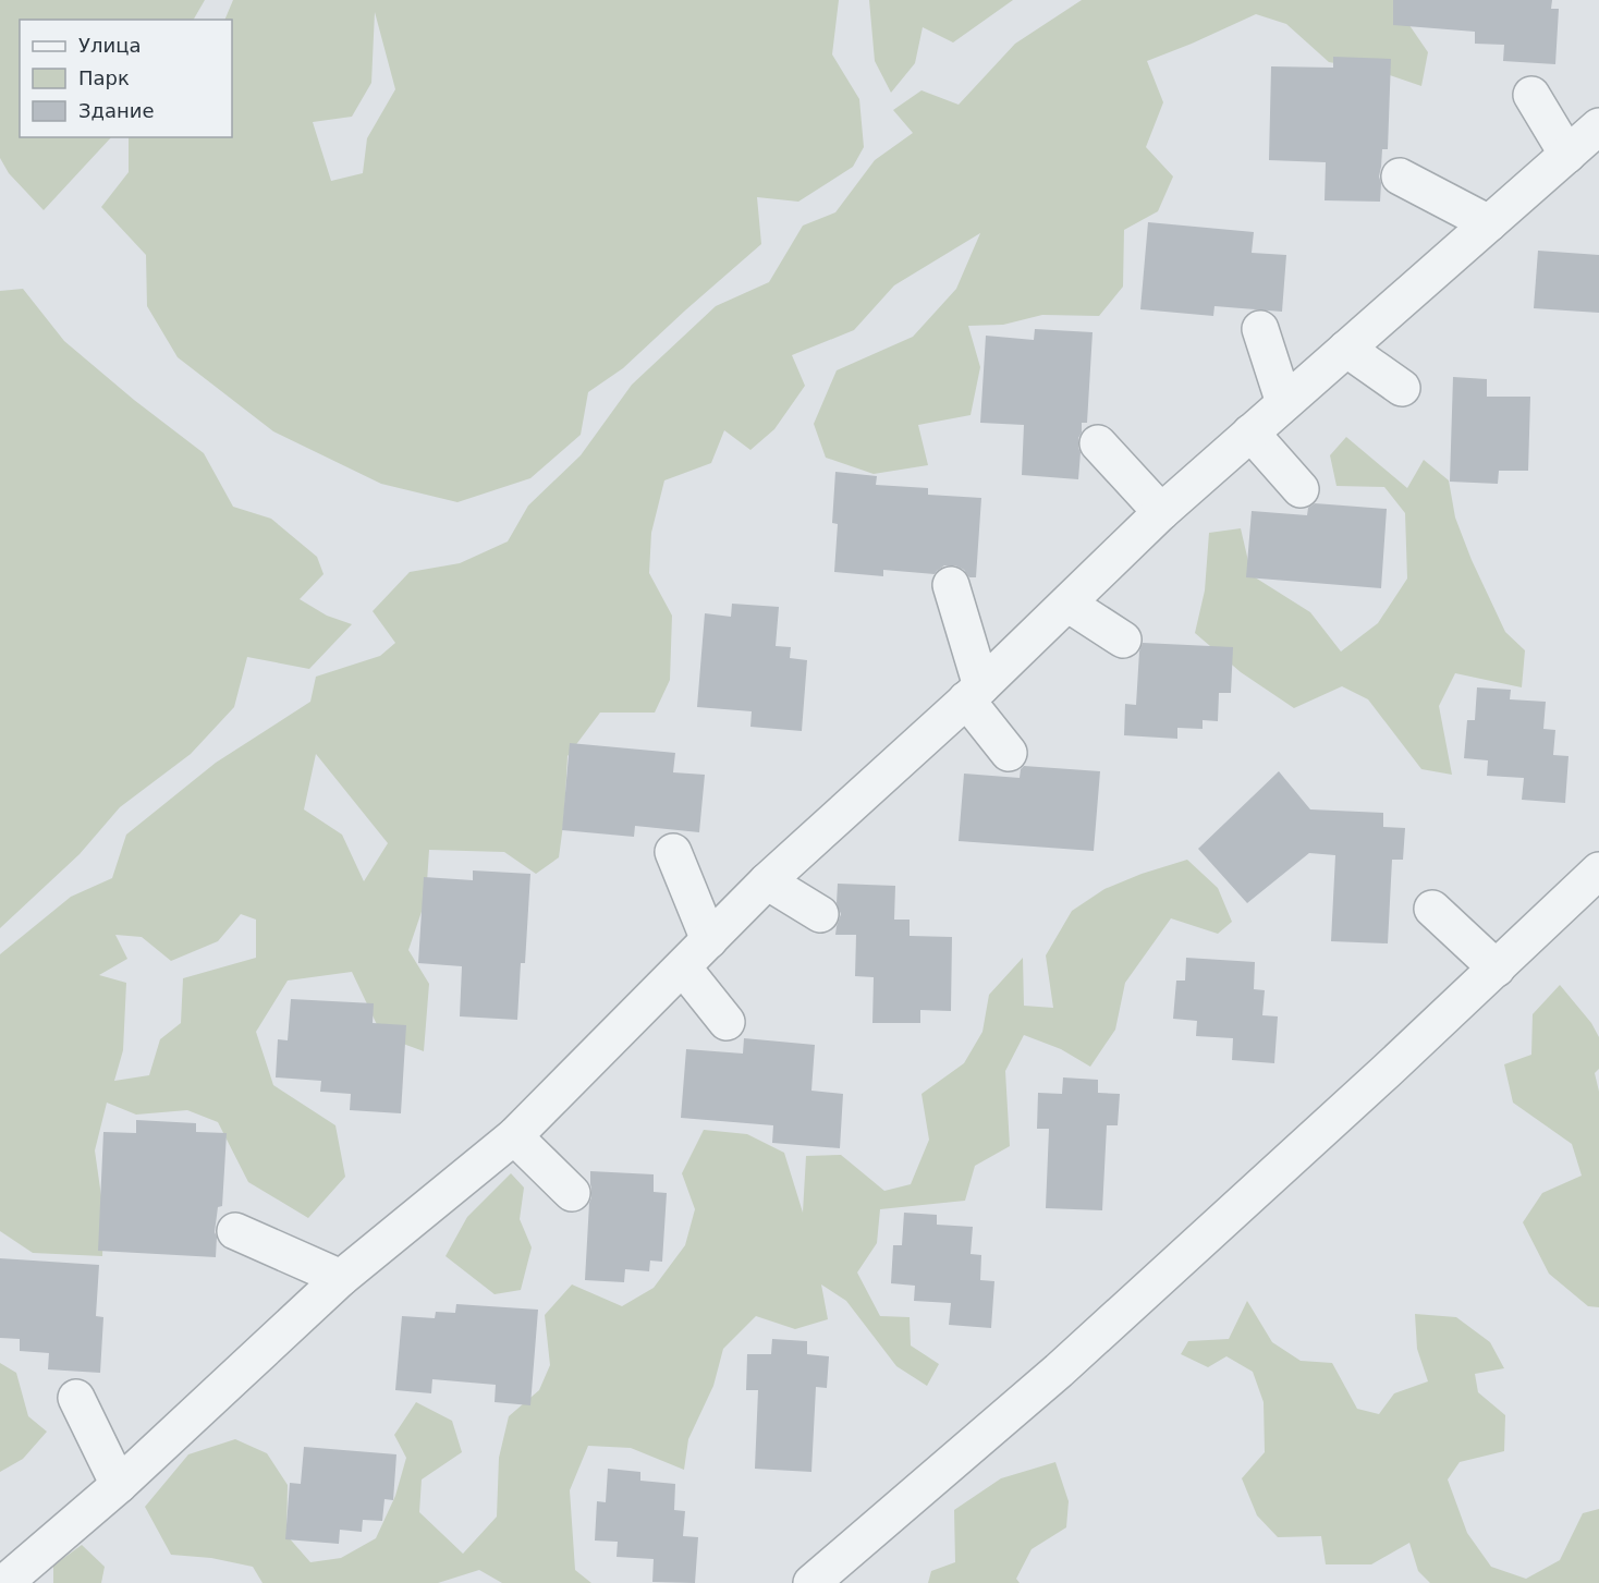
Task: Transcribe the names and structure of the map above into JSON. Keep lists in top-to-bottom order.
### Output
{
  "legend": ["Улица", "Парк", "Здание"]
}
